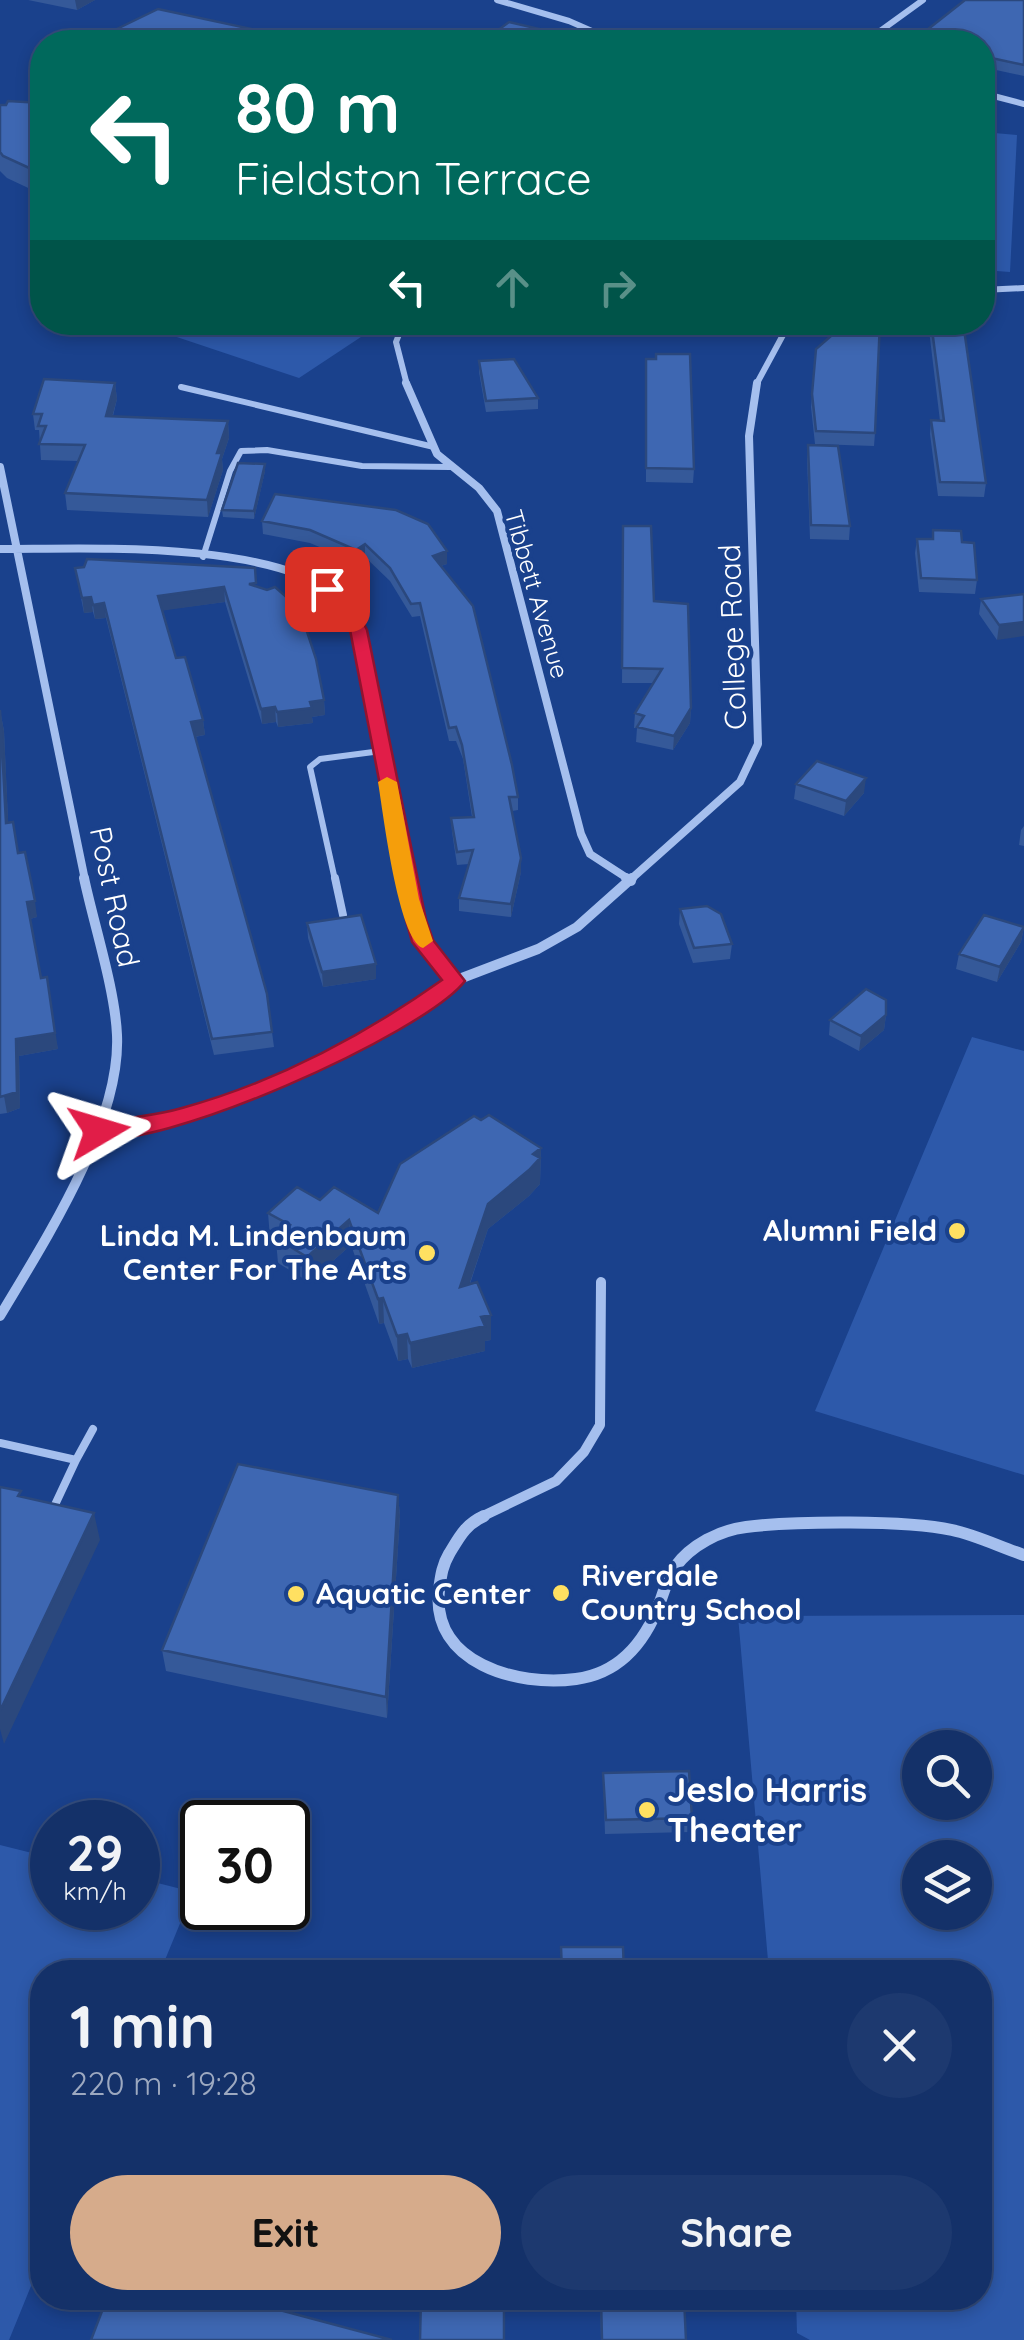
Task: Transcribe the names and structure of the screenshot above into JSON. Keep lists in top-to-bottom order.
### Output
{
  "streets": {
    "street": ["Tibbett Avenue", "College Road", "Post Road"]
  },
  "crossings": [
    ["Tibbett Avenue", "College Road"],
    ["College Road", "Post Road"]
  ],
  "places": [
    "Alumni Field",
    "Linda M. Lindenbaum Center For The Arts",
    "Riverdale Country School",
    "Aquatic Center",
    "Jeslo Harris Theater"
  ],
  "page": {
    "turn": ["80 m", "Fieldston Terrace"],
    "speed": "29 km/h",
    "limit": "30",
    "heading": ["1 min", "220 m · 19:28"],
    "buttons": ["Exit", "Share"]
  }
}
